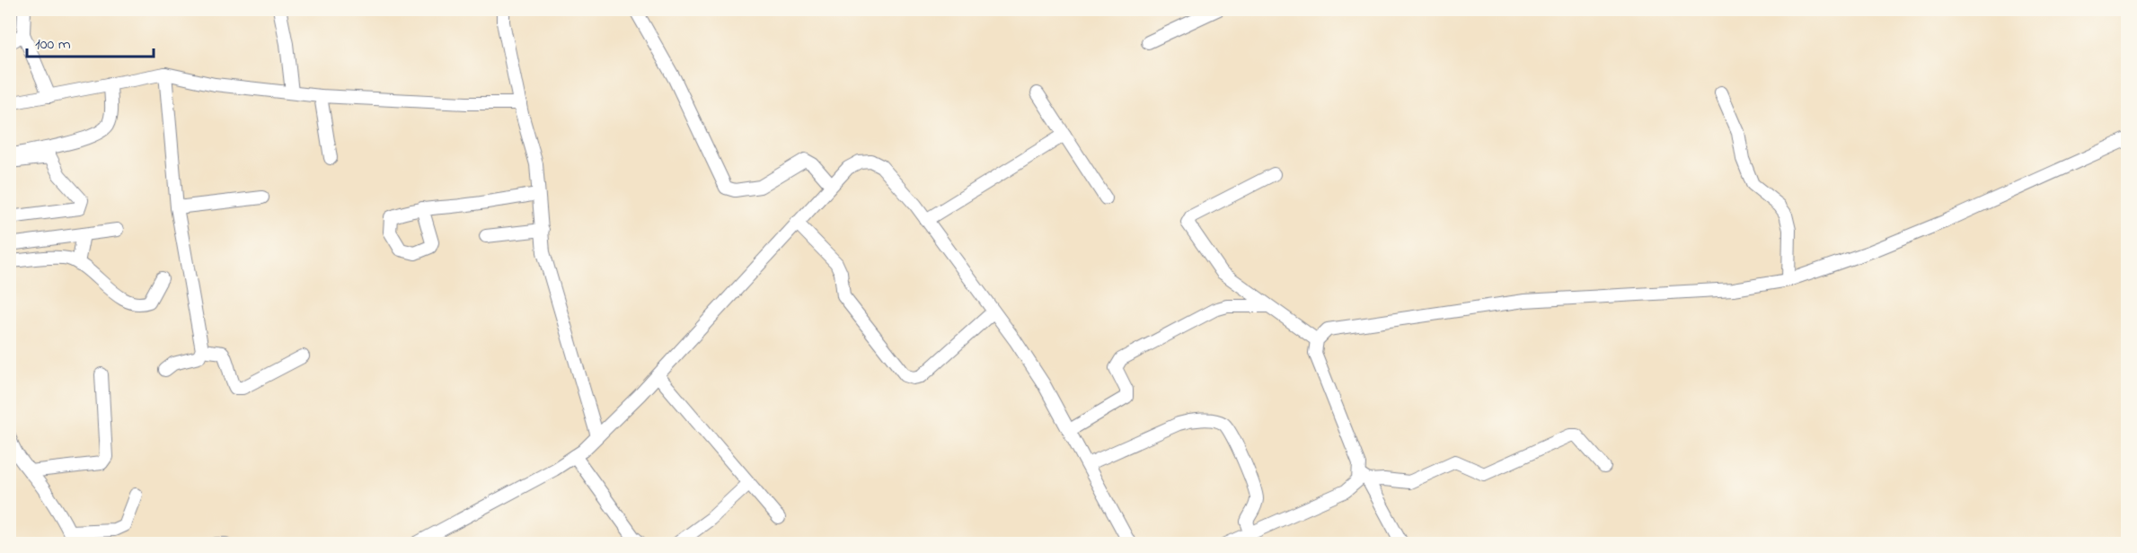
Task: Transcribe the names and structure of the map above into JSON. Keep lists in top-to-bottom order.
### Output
{
  "scale_bar": "100 m"
}
